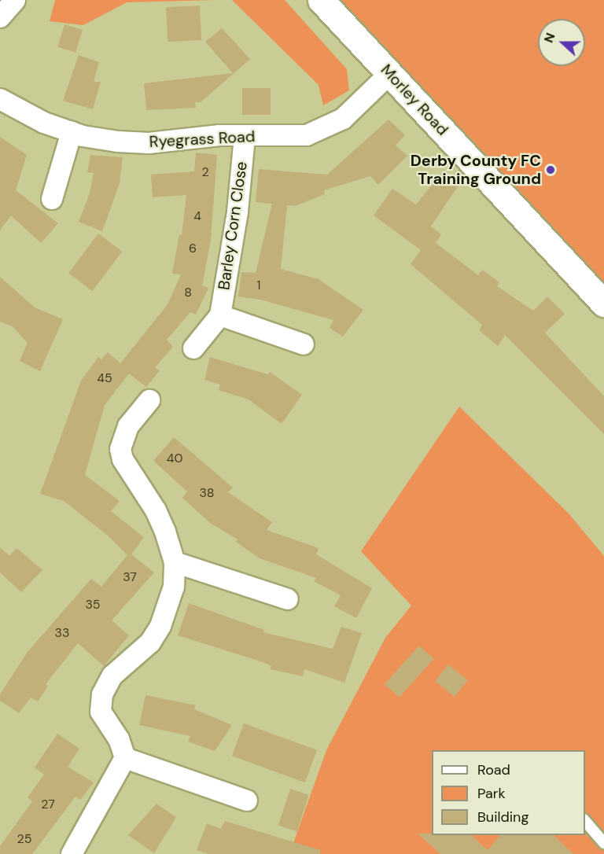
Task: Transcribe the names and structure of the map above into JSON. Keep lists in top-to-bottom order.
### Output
{
  "streets": {
    "street": ["Morley Road", "Ryegrass Road", "Barley Corn Close"]
  },
  "crossings": [
    ["Morley Road", "Ryegrass Road"],
    ["Ryegrass Road", "Barley Corn Close"]
  ],
  "places": ["Derby County FC Training Ground"],
  "house_numbers": [
    "2",
    "4",
    "6",
    "1",
    "8",
    "45",
    "40",
    "38",
    "37",
    "35",
    "33",
    "27",
    "25"
  ],
  "legend": ["Road", "Park", "Building"],
  "north": "left"
}
